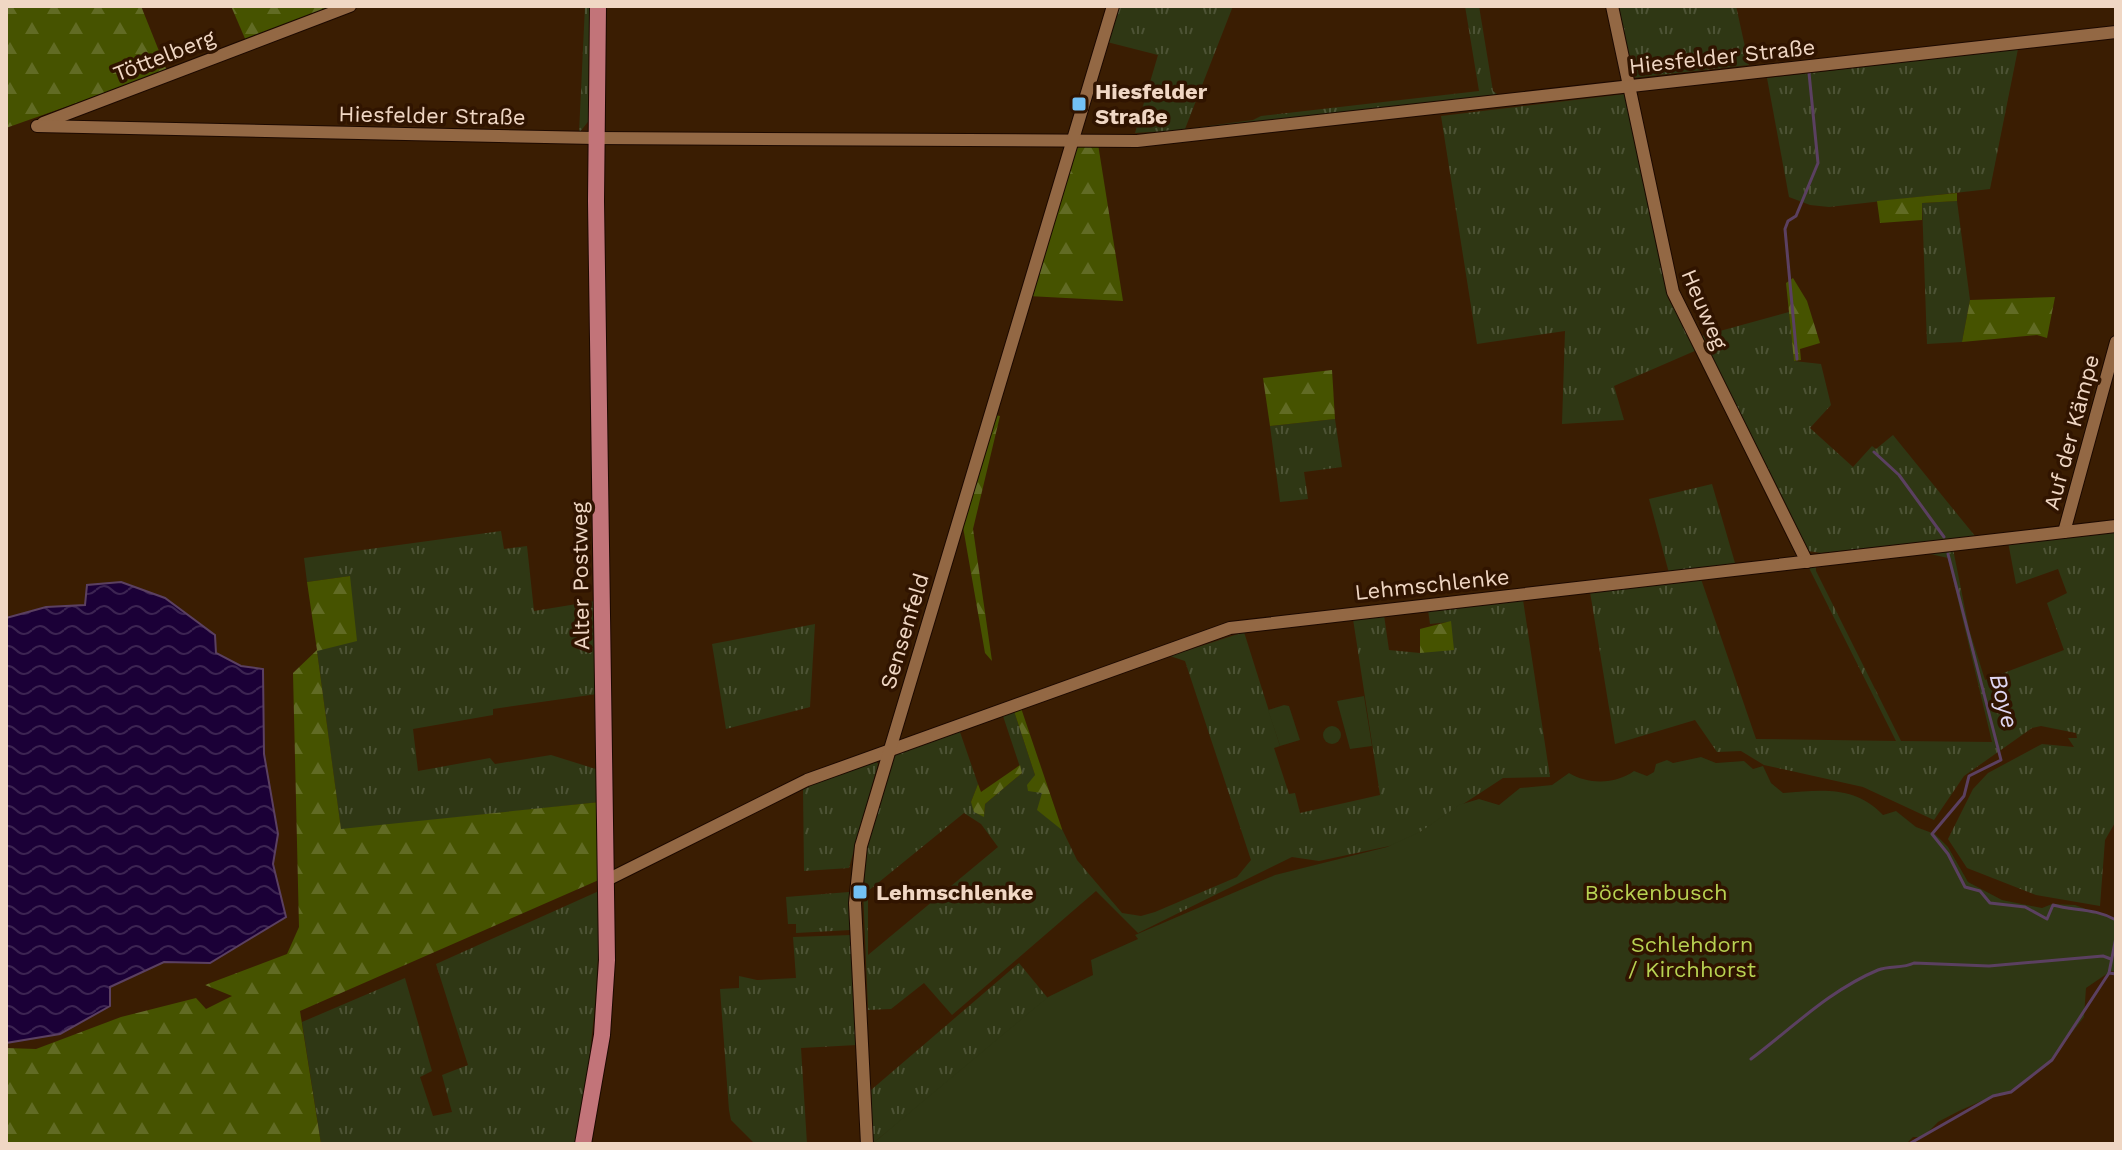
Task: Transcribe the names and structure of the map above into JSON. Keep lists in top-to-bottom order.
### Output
{
  "streets": {
    "main road": ["Alter Postweg"],
    "street": [
      "Töttelberg",
      "Hiesfelder Straße",
      "Heuweg",
      "Auf der Kämpe",
      "Lehmschlenke",
      "Sensenfeld"
    ]
  },
  "crossings": [
    ["Töttelberg", "Hiesfelder Straße"],
    ["Hiesfelder Straße", "Heuweg"],
    ["Hiesfelder Straße", "Alter Postweg"],
    ["Hiesfelder Straße", "Sensenfeld"],
    ["Heuweg", "Lehmschlenke"],
    ["Auf der Kämpe", "Lehmschlenke"],
    ["Alter Postweg", "Lehmschlenke"],
    ["Lehmschlenke", "Sensenfeld"]
  ],
  "water": ["Boye"],
  "parks": ["Böckenbusch", "Schlehdorn / Kirchhorst"],
  "places": {
    "transit": ["Hiesfelder Straße", "Lehmschlenke"]
  }
}
